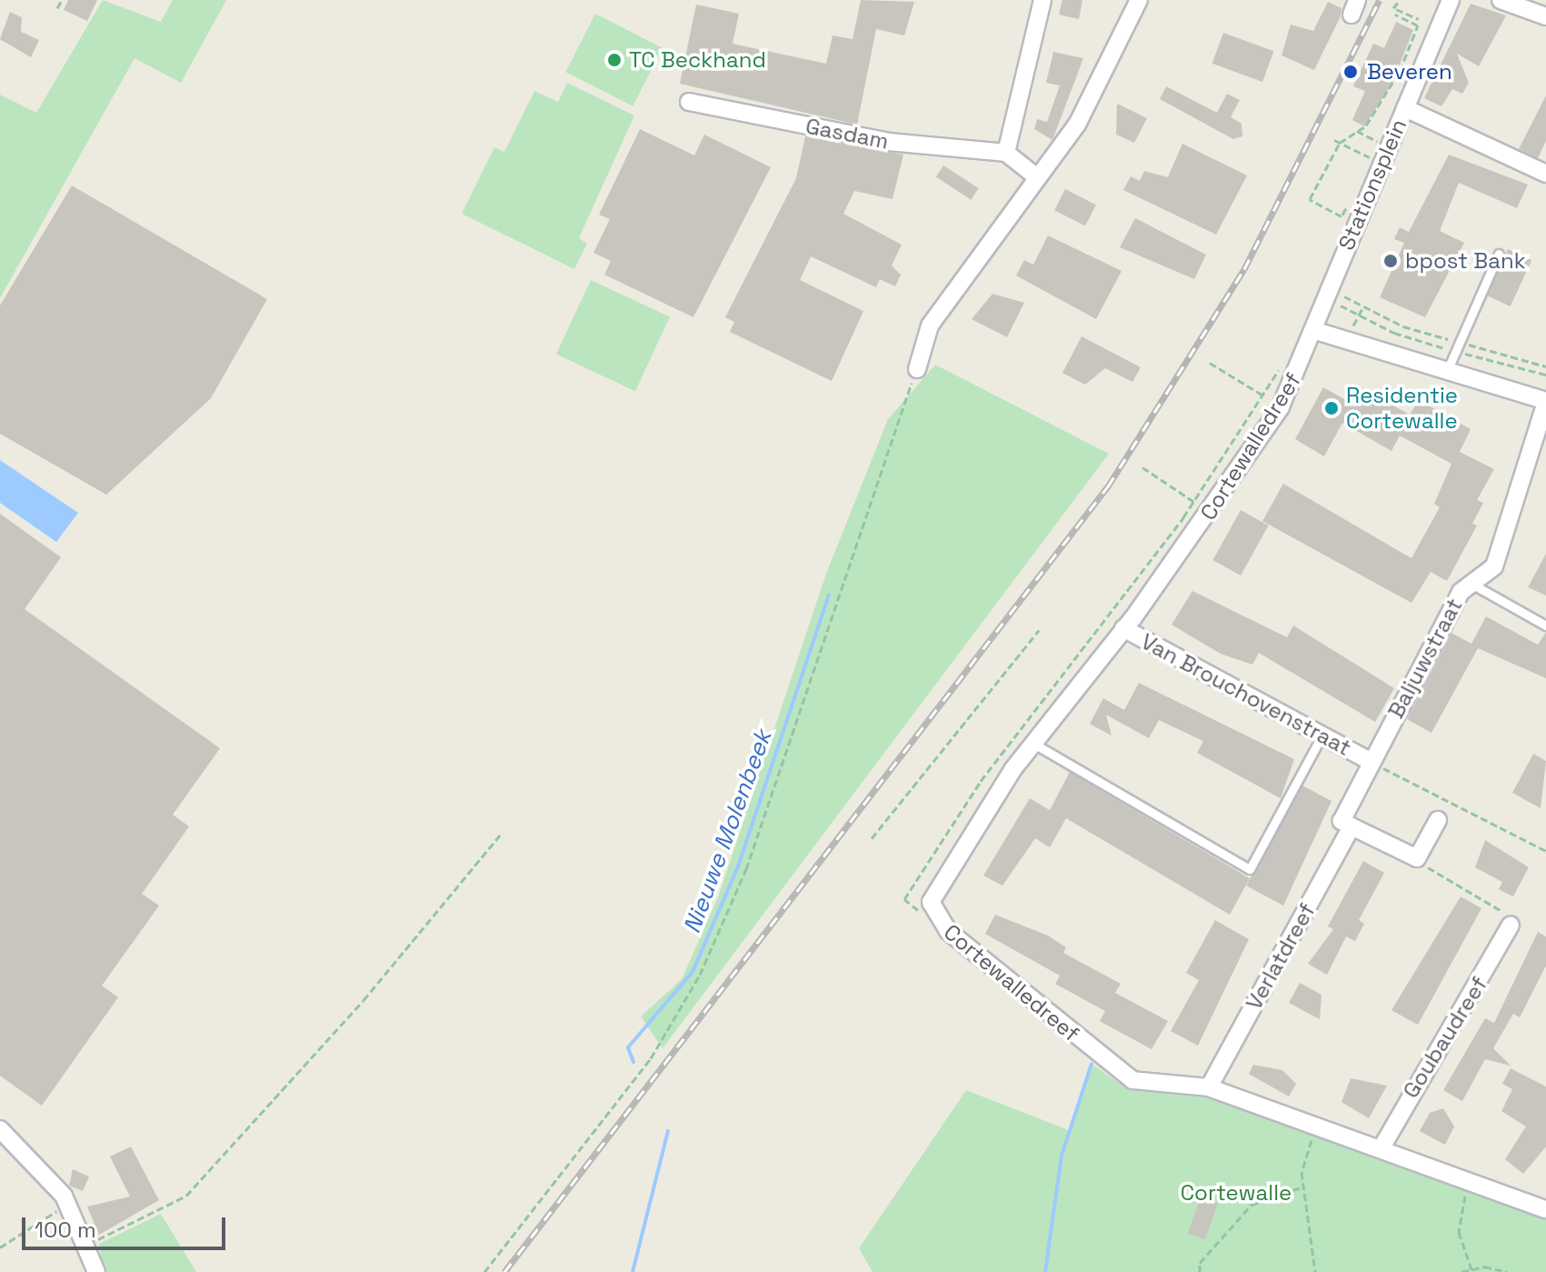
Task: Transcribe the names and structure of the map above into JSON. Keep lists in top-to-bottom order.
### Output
{
  "streets": {
    "street": [
      "Gasdam",
      "Stationsplein",
      "Cortewalledreef",
      "Baljuwstraat",
      "Van Brouchovenstraat",
      "Verlatdreef",
      "Goubaudreef"
    ]
  },
  "crossings": [
    ["Stationsplein", "Cortewalledreef"],
    ["Cortewalledreef", "Van Brouchovenstraat"],
    ["Cortewalledreef", "Verlatdreef"],
    ["Cortewalledreef", "Goubaudreef"],
    ["Baljuwstraat", "Van Brouchovenstraat"],
    ["Baljuwstraat", "Verlatdreef"],
    ["Van Brouchovenstraat", "Verlatdreef"]
  ],
  "water": ["Nieuwe Molenbeek"],
  "parks": ["Cortewalle"],
  "places": [
    "TC Beckhand",
    "Beveren",
    "bpost Bank",
    "Residentie Cortewalle"
  ],
  "scale_bar": "100 m"
}
